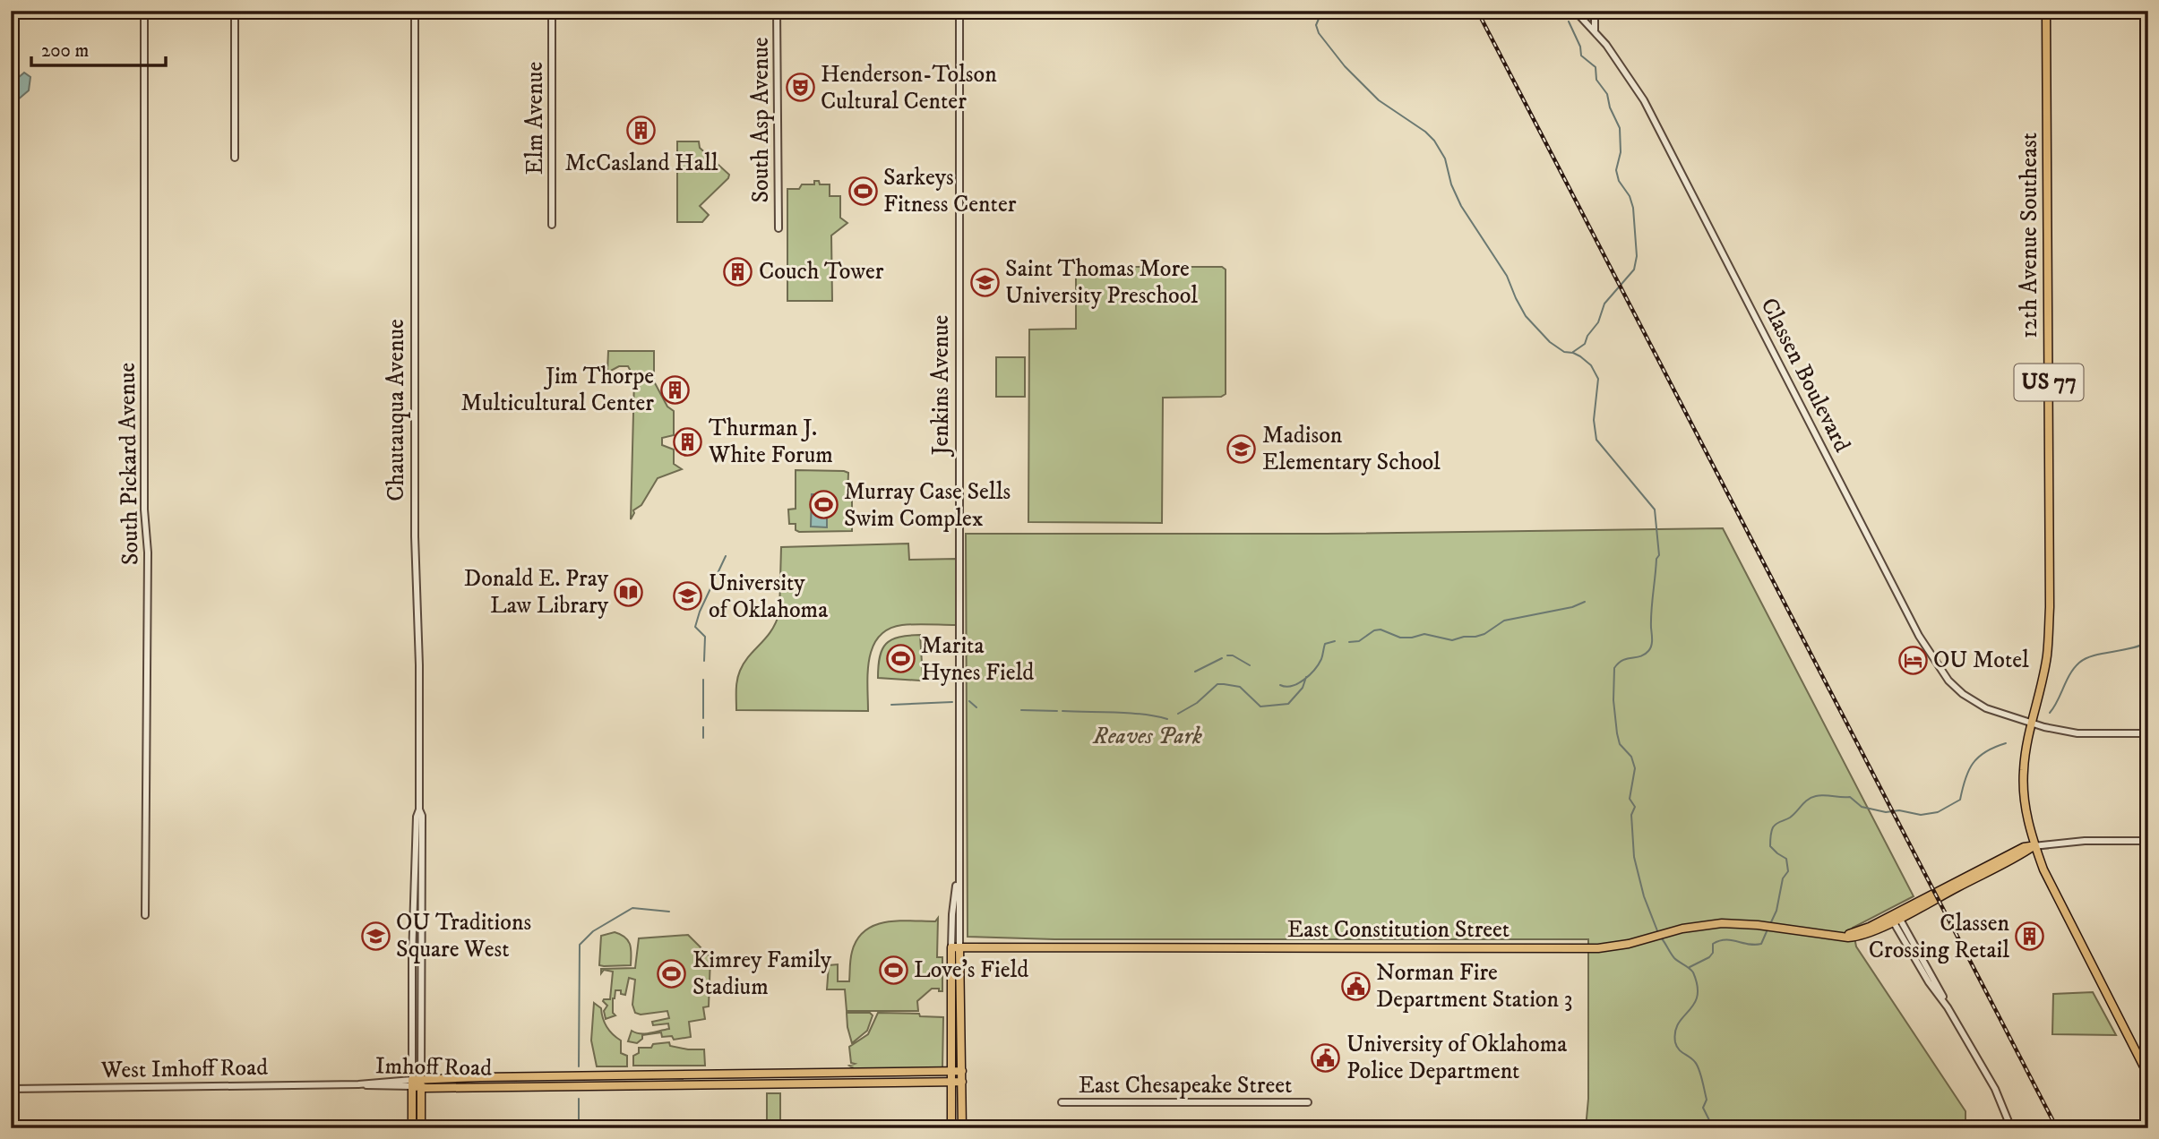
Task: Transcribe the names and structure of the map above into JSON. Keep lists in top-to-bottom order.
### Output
{
  "streets": {
    "main road": [
      "12th Avenue Southeast",
      "US 77",
      "Jenkins Avenue",
      "Chautauqua Avenue",
      "East Constitution Street",
      "Imhoff Road"
    ],
    "street": [
      "Elm Avenue",
      "South Asp Avenue",
      "Classen Boulevard",
      "South Pickard Avenue",
      "West Imhoff Road",
      "East Chesapeake Street"
    ]
  },
  "crossings": [
    ["12th Avenue Southeast", "Classen Boulevard"],
    ["12th Avenue Southeast", "US 77"],
    ["Classen Boulevard", "US 77"],
    ["US 77", "East Constitution Street"],
    ["Jenkins Avenue", "East Constitution Street"],
    ["Jenkins Avenue", "Imhoff Road"],
    ["Chautauqua Avenue", "Imhoff Road"],
    ["Imhoff Road", "West Imhoff Road"]
  ],
  "parks": ["Reaves Park"],
  "places": {
    "theatre": ["Henderson-Tolson Cultural Center"],
    "building": [
      "McCasland Hall",
      "Couch Tower",
      "Jim Thorpe Multicultural Center",
      "Thurman J. White Forum",
      "Classen Crossing Retail"
    ],
    "sports": [
      "Sarkeys Fitness Center",
      "Murray Case Sells Swim Complex",
      "Marita Hynes Field",
      "Love's Field",
      "Kimrey Family Stadium"
    ],
    "school or university": [
      "Saint Thomas More University Preschool",
      "Madison Elementary School",
      "University of Oklahoma",
      "OU Traditions Square West"
    ],
    "library": ["Donald E. Pray Law Library"],
    "hotel": ["OU Motel"],
    "public building": ["Norman Fire Department Station 3", "University of Oklahoma Police Department"]
  },
  "scale_bar": "200 m"
}
